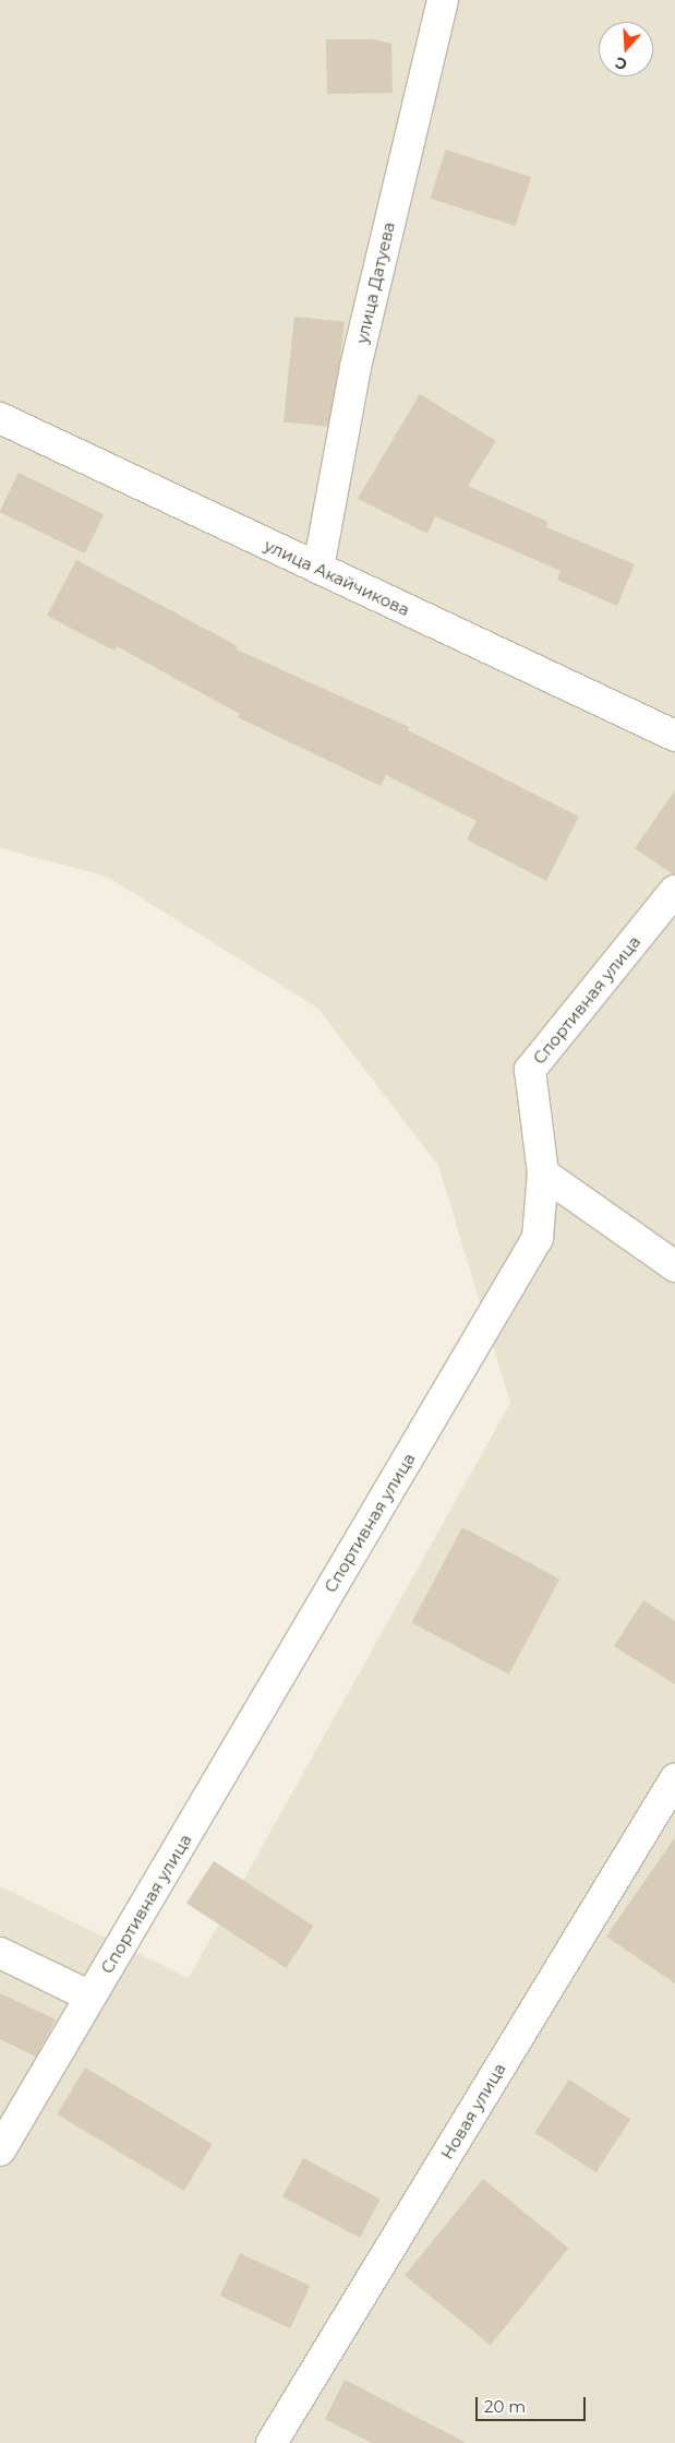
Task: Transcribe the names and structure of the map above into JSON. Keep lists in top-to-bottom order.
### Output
{
  "streets": {
    "street": [
      "улица Датуева",
      "улица Акайчикова",
      "Спортивная улица",
      "Новая улица"
    ]
  },
  "crossings": [
    ["улица Датуева", "улица Акайчикова"]
  ],
  "scale_bar": "20 m",
  "north": "bottom"
}
